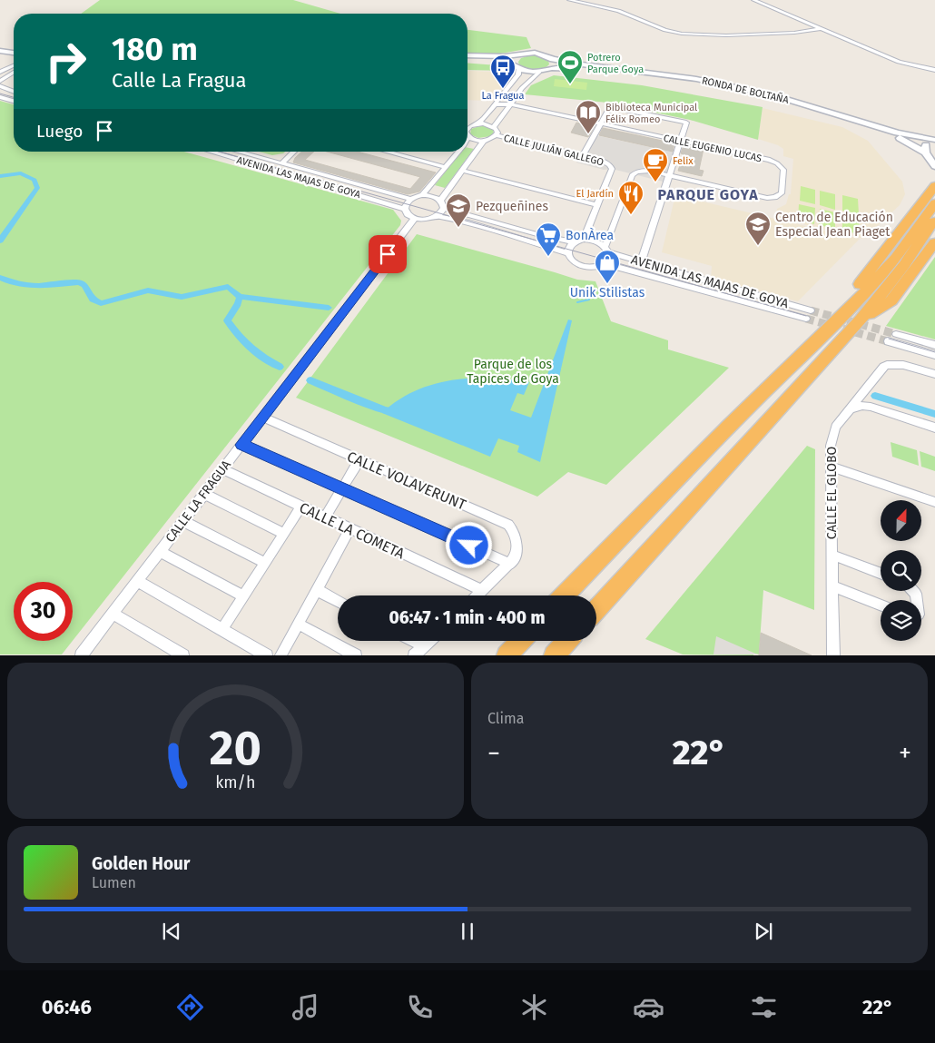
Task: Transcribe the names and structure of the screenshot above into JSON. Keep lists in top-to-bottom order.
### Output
{
  "streets": {
    "main road": ["RONDA DE BOLTAÑA"],
    "street": [
      "CALLE EUGENIO LUCAS",
      "CALLE JULIÁN GALLEGO",
      "AVENIDA LAS MAJAS DE GOYA",
      "CALLE VOLAVERUNT",
      "CALLE EL GLOBO",
      "CALLE LA FRAGUA",
      "CALLE LA COMETA"
    ]
  },
  "crossings": [
    ["CALLE EUGENIO LUCAS", "AVENIDA LAS MAJAS DE GOYA"],
    ["AVENIDA LAS MAJAS DE GOYA", "CALLE LA FRAGUA"],
    ["CALLE VOLAVERUNT", "CALLE LA FRAGUA"],
    ["CALLE VOLAVERUNT", "CALLE LA COMETA"],
    ["CALLE LA FRAGUA", "CALLE LA COMETA"]
  ],
  "districts": ["PARQUE GOYA"],
  "parks": ["Parque de los Tapices de Goya"],
  "places": {
    "sports": ["Potrero Parque Goya"],
    "bus stop": ["La Fragua"],
    "library": ["Biblioteca Municipal Félix Romeo"],
    "cafe": ["Felix"],
    "restaurant": ["El Jardín"],
    "school or university": ["Pezqueñines", "Centro de Educación Especial Jean Piaget"],
    "supermarket": ["BonÀrea"],
    "shop": ["Unik Stilistas"]
  },
  "north": "top",
  "page": {
    "turn": ["180 m", "Calle La Fragua"],
    "then": "Luego",
    "limit": "30",
    "trip": "06:47 · 1 min · 400 m",
    "tile": "Clima",
    "heat": ["−", "22°", "+"],
    "song": ["Golden Hour", "Lumen"],
    "tabs": ["06:46", "22°"],
    "gauge": ["20", "km/h"]
  }
}
